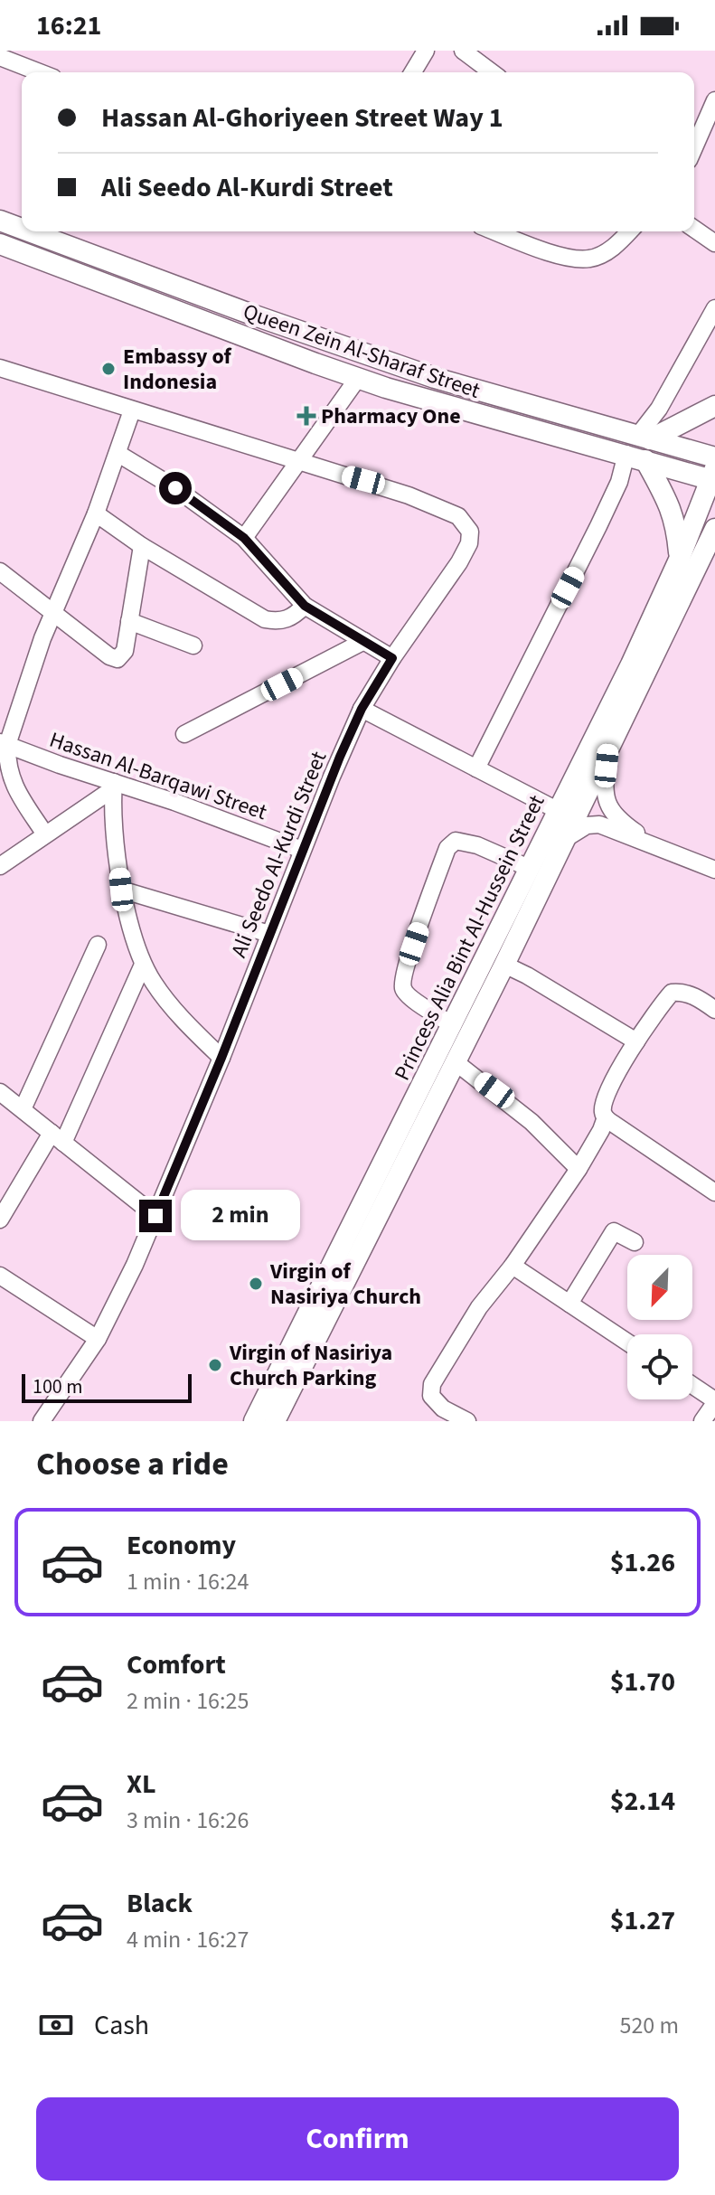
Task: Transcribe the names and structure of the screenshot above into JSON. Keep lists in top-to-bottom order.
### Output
{
  "streets": {
    "main road": ["Queen Zein Al-Sharaf Street", "Princess Alia Bint Al-Hussein Street"],
    "street": ["Hassan Al-Barqawi Street", "Ali Seedo Al-Kurdi Street"]
  },
  "crossings": [
    ["Queen Zein Al-Sharaf Street", "Princess Alia Bint Al-Hussein Street"],
    ["Hassan Al-Barqawi Street", "Ali Seedo Al-Kurdi Street"]
  ],
  "places": {
    "other": ["Embassy of Indonesia", "Virgin of Nasiriya Church", "Virgin of Nasiriya Church Parking"],
    "health": ["Pharmacy One"]
  },
  "scale_bar": "100 m",
  "north": "bottom left",
  "page": {
    "status": "16:21",
    "banner": ["Hassan Al-Ghoriyeen Street Way 1", "Ali Seedo Al-Kurdi Street"],
    "bubble": "2 min",
    "scale": "100 m",
    "heading": "Choose a ride",
    "list": [
      {
        "name": "Economy",
        "note": "1 min · 16:24",
        "value": "$1.26"
      },
      {
        "name": "Comfort",
        "note": "2 min · 16:25",
        "value": "$1.70"
      },
      {
        "name": "XL",
        "note": "3 min · 16:26",
        "value": "$2.14"
      },
      {
        "name": "Black",
        "note": "4 min · 16:27",
        "value": "$1.27"
      }
    ],
    "pay": ["Cash", "520 m"],
    "buttons": "Confirm"
  }
}
